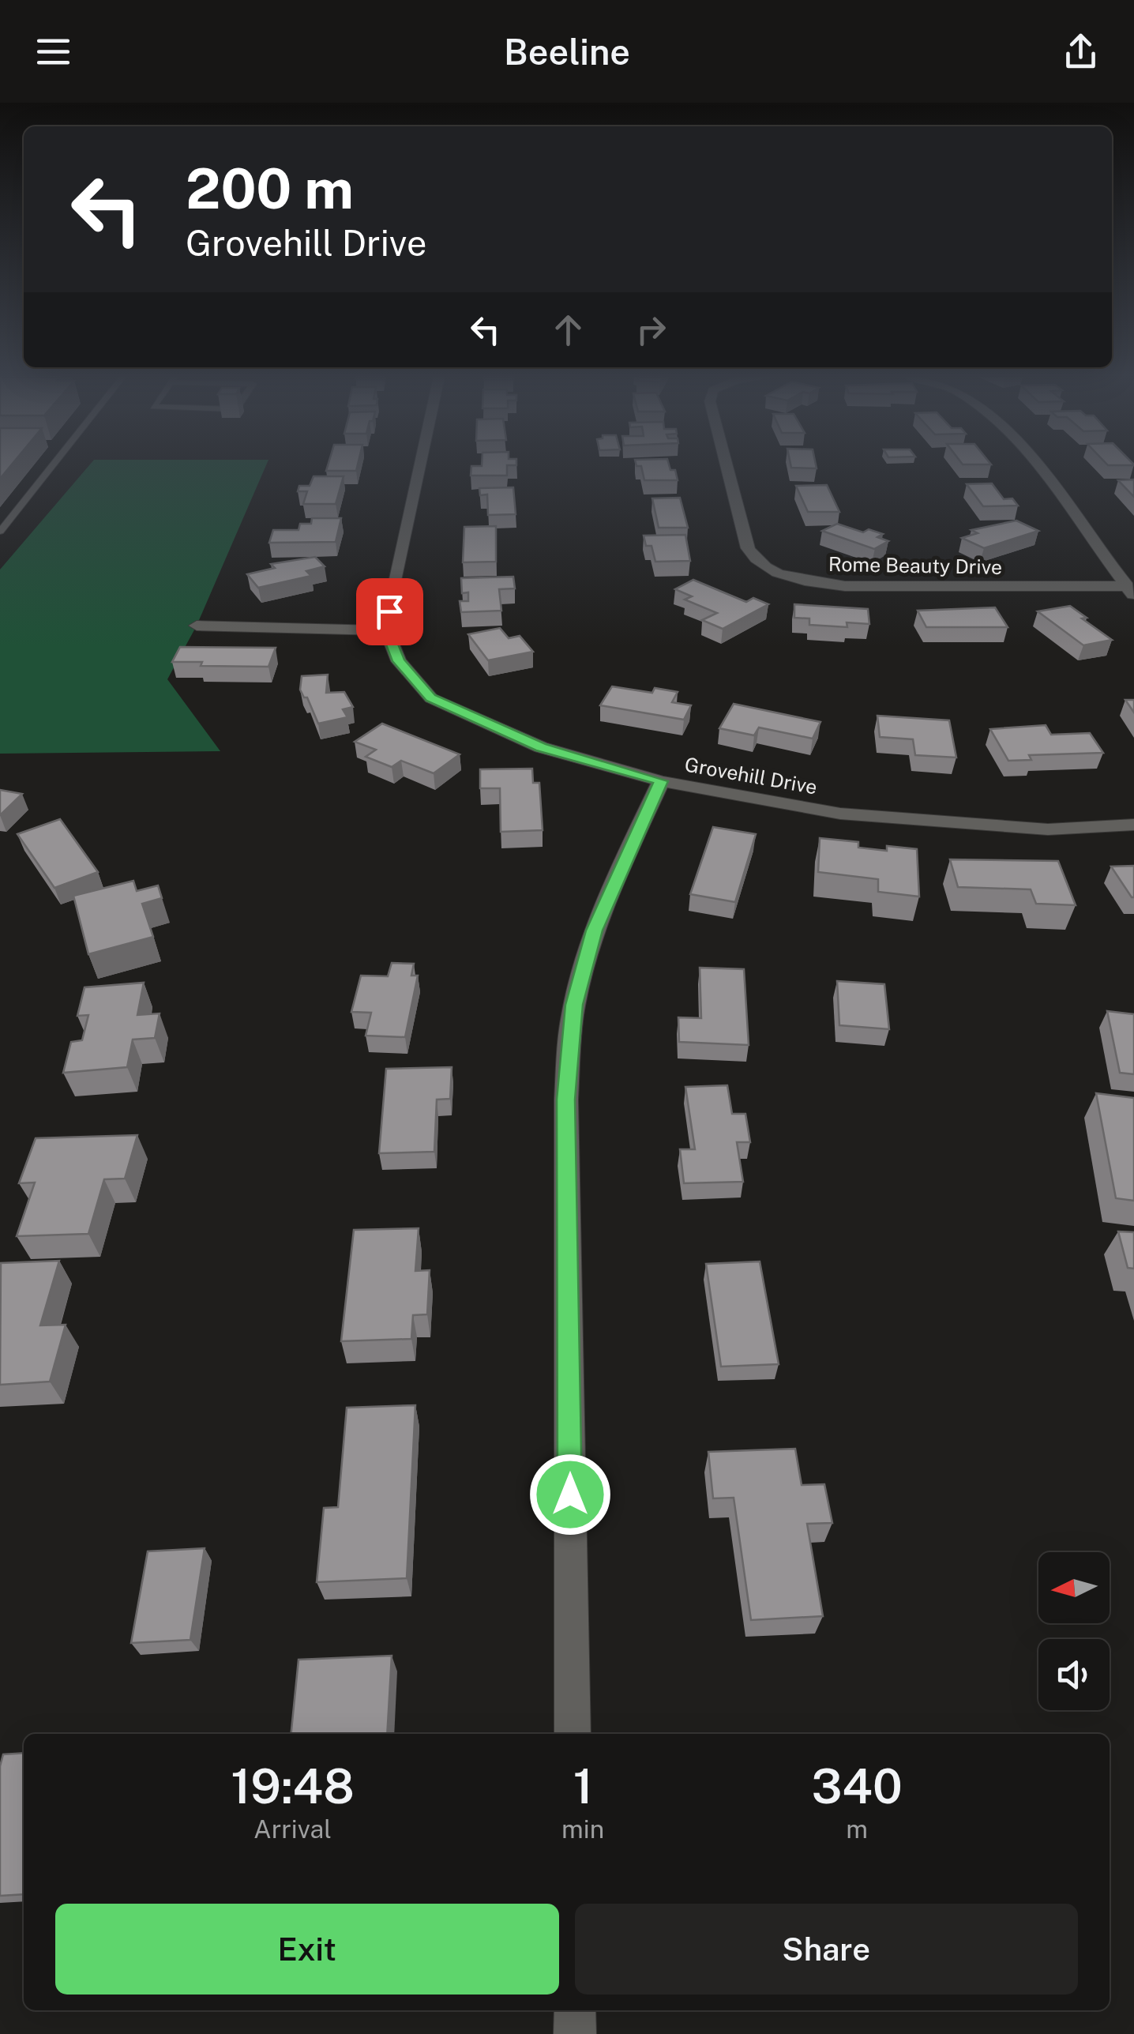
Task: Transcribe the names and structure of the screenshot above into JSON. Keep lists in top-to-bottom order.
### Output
{
  "streets": {
    "street": ["Rome Beauty Drive", "Grovehill Drive"]
  },
  "north": "left",
  "page": {
    "header": "Beeline",
    "turn": ["200 m", "Grovehill Drive"],
    "eta": [
      "19:48",
      "Arrival",
      "1",
      "min",
      "340",
      "m"
    ],
    "buttons": ["Exit", "Share"]
  }
}
